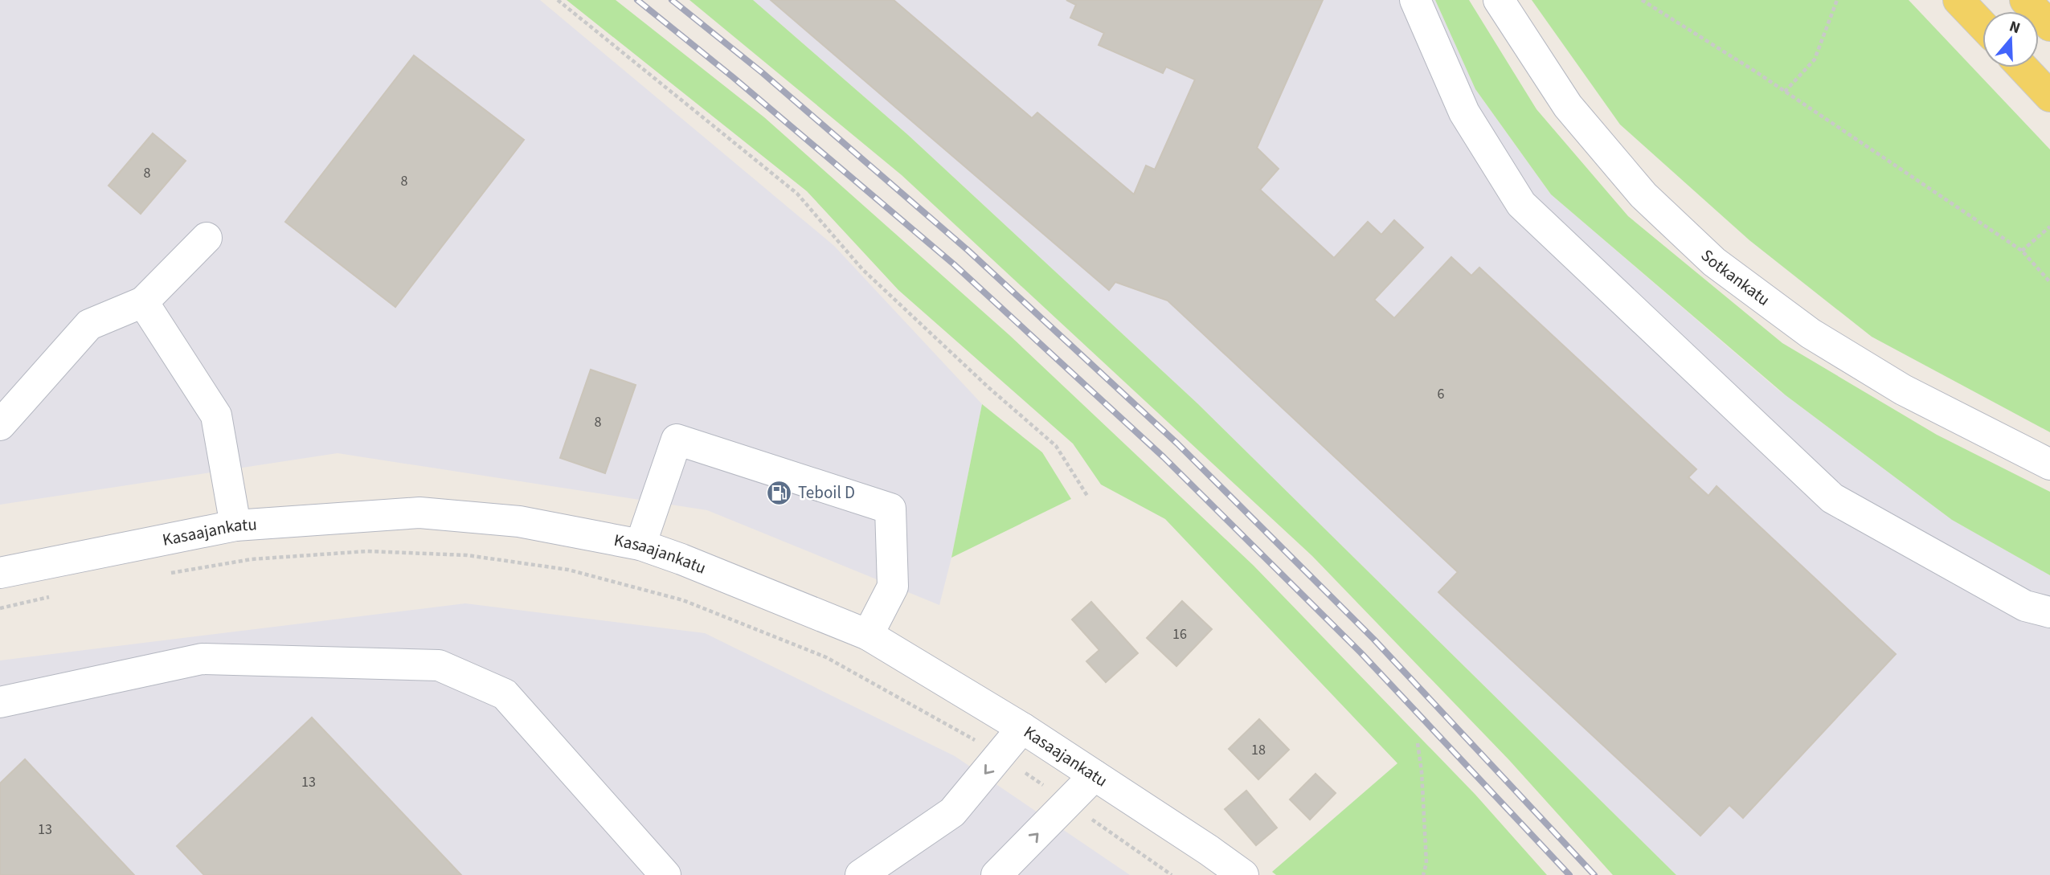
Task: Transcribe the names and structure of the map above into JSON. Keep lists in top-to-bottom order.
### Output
{
  "streets": {
    "street": ["Sotkankatu", "Kasaajankatu"]
  },
  "places": {
    "fuel station": ["Teboil D"]
  },
  "house_numbers": [
    "8",
    "8",
    "6",
    "8",
    "16",
    "18",
    "13",
    "13"
  ],
  "north": "top"
}
